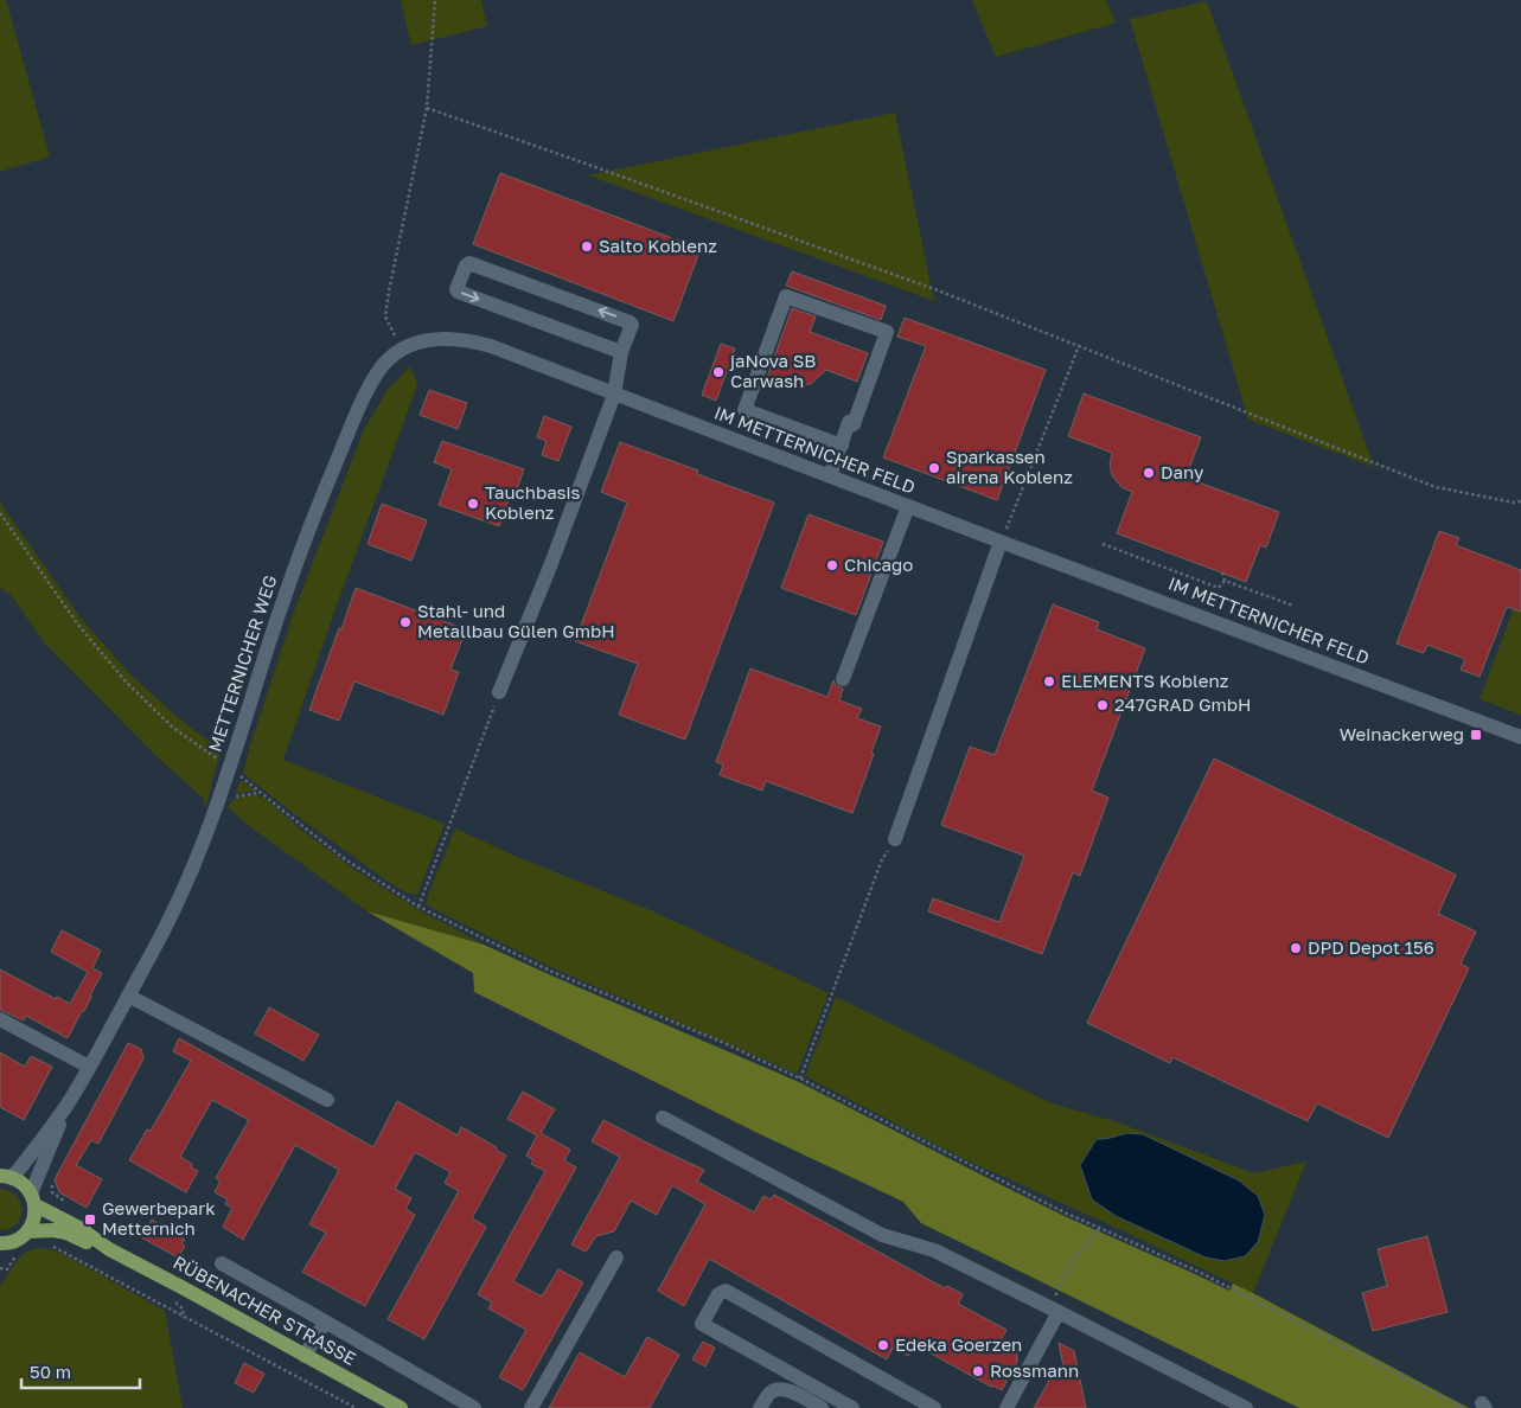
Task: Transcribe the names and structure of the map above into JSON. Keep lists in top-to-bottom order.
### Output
{
  "streets": {
    "main road": ["RÜBENACHER STRASSE"],
    "street": ["IM METTERNICHER FELD", "METTERNICHER WEG"]
  },
  "crossings": [
    ["IM METTERNICHER FELD", "METTERNICHER WEG"],
    ["METTERNICHER WEG", "RÜBENACHER STRASSE"]
  ],
  "places": {
    "other": [
      "Salto Koblenz",
      "jaNova SB Carwash",
      "Sparkassen airena Koblenz",
      "Dany",
      "Tauchbasis Koblenz",
      "Chicago",
      "Stahl- und Metallbau Gülen GmbH",
      "ELEMENTS Koblenz",
      "247GRAD GmbH",
      "DPD Depot 156",
      "Edeka Goerzen",
      "Rossmann"
    ],
    "transit": ["Weinackerweg", "Gewerbepark Metternich"]
  },
  "scale_bar": "50 m"
}
